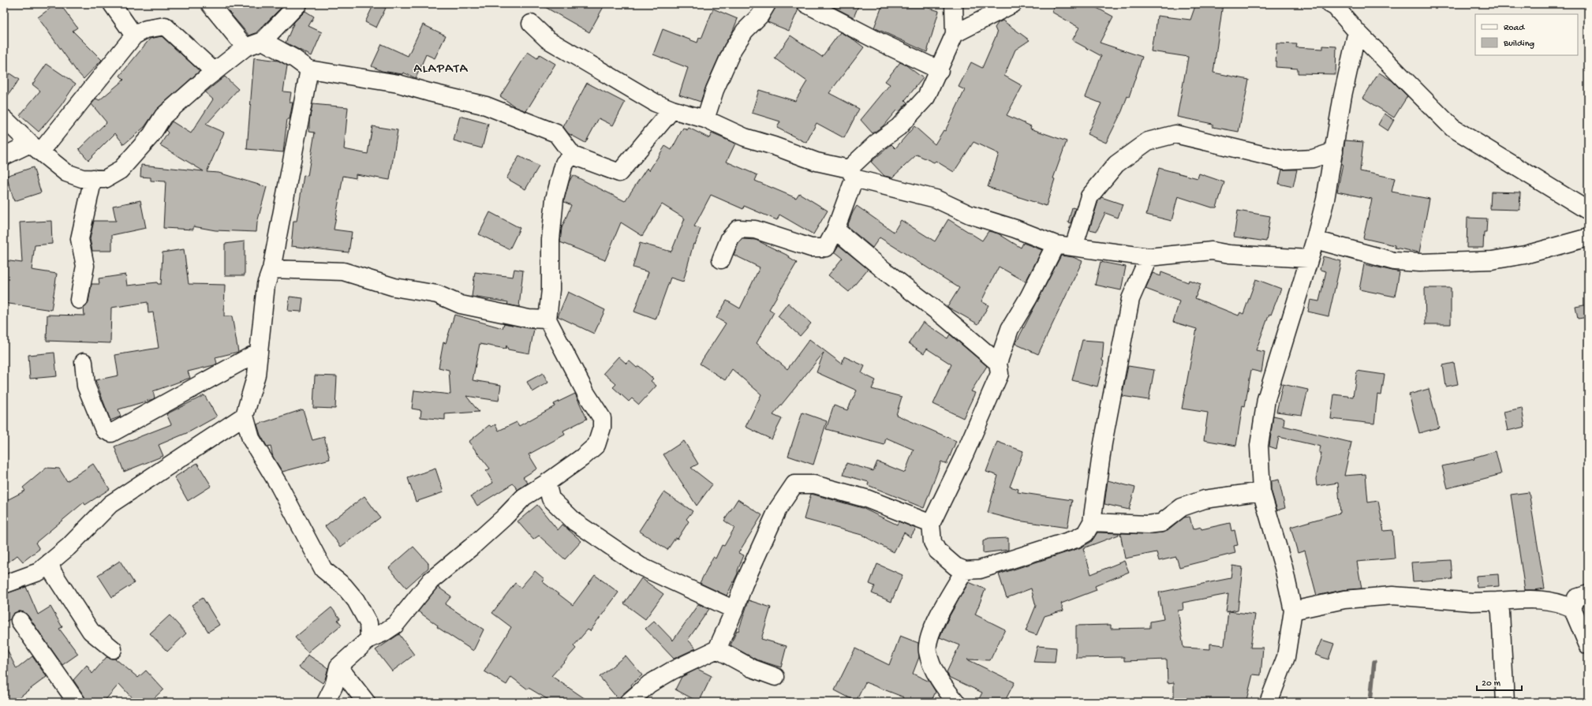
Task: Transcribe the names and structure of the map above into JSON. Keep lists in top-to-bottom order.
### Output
{
  "districts": ["ALAPATA"],
  "legend": ["Road", "Building"],
  "scale_bar": "20 m"
}
